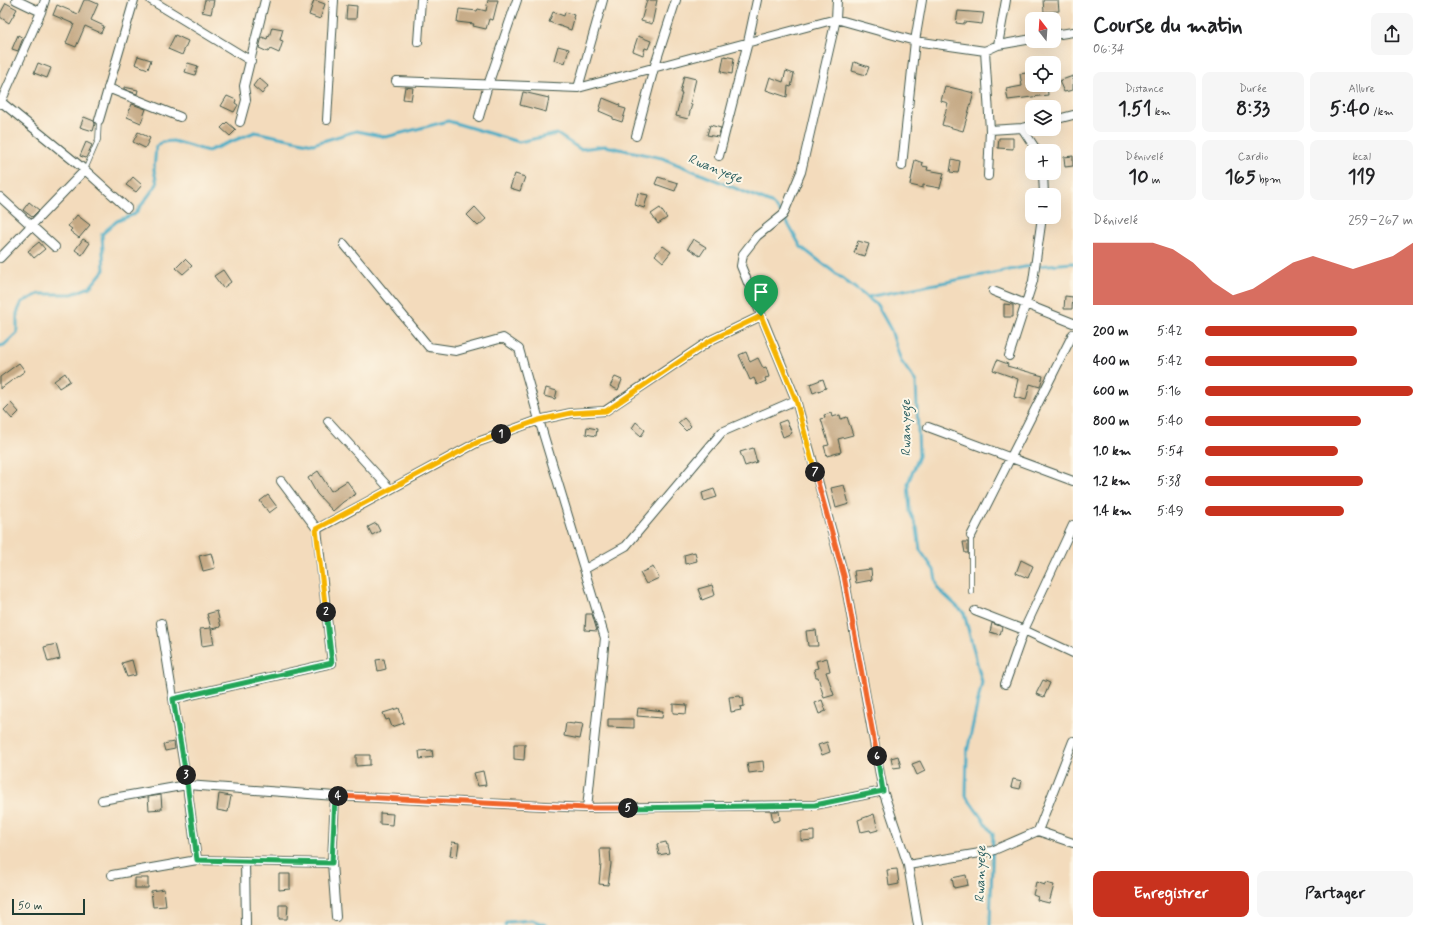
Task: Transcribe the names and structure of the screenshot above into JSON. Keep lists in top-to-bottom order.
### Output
{
  "water": ["Rwanyege"],
  "scale_bar": "50 m",
  "north": "top",
  "page": {
    "heading": ["Course du matin", "06:34"],
    "map_buttons": ["+", "−"],
    "stats": [
      ["Distance", "1.51 km"],
      ["Durée", "8:33"],
      ["Allure", "5:40 /km"],
      ["Dénivelé", "10 m"],
      ["Cardio", "165 bpm"],
      ["kcal", "119"]
    ],
    "chart": ["Dénivelé", "259–267 m"],
    "list": [
      {
        "name": "200 m",
        "note": "5:42"
      },
      {
        "name": "400 m",
        "note": "5:42"
      },
      {
        "name": "600 m",
        "note": "5:16"
      },
      {
        "name": "800 m",
        "note": "5:40"
      },
      {
        "name": "1.0 km",
        "note": "5:54"
      },
      {
        "name": "1.2 km",
        "note": "5:38"
      },
      {
        "name": "1.4 km",
        "note": "5:49"
      }
    ],
    "pins": [
      "1",
      "7",
      "2",
      "6",
      "3",
      "4",
      "5"
    ],
    "buttons": ["Enregistrer", "Partager"],
    "scale": "50 m"
  }
}
